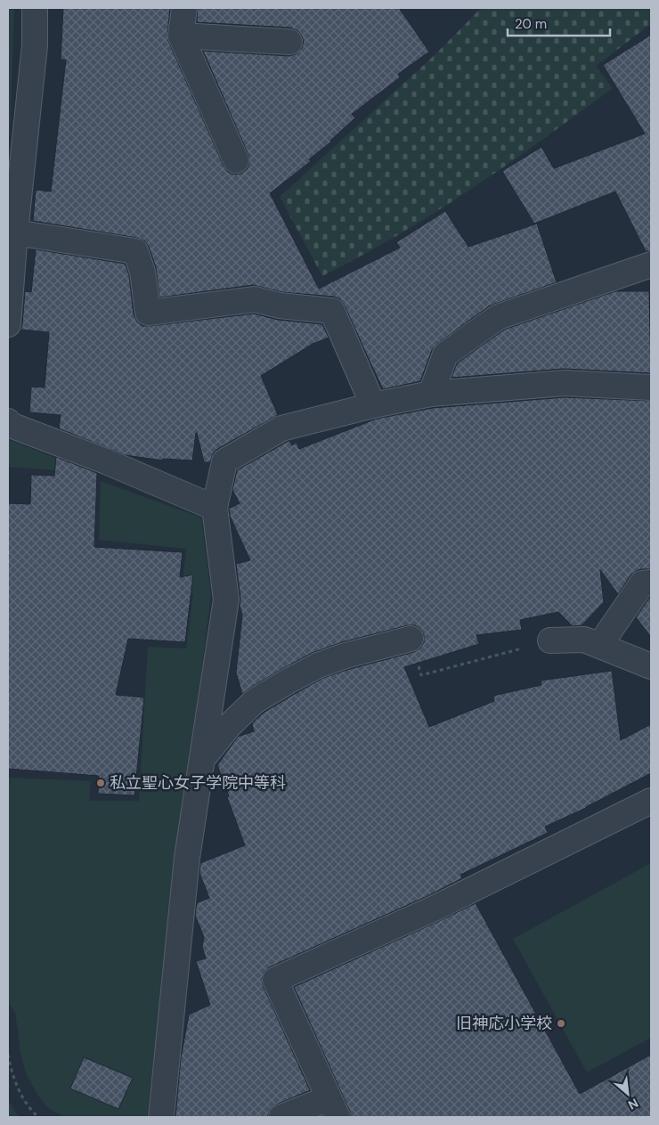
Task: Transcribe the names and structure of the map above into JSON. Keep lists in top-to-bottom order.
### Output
{
  "places": ["私立聖心女子学院中等科", "旧神応小学校"],
  "scale_bar": "20 m",
  "north": "bottom right"
}
